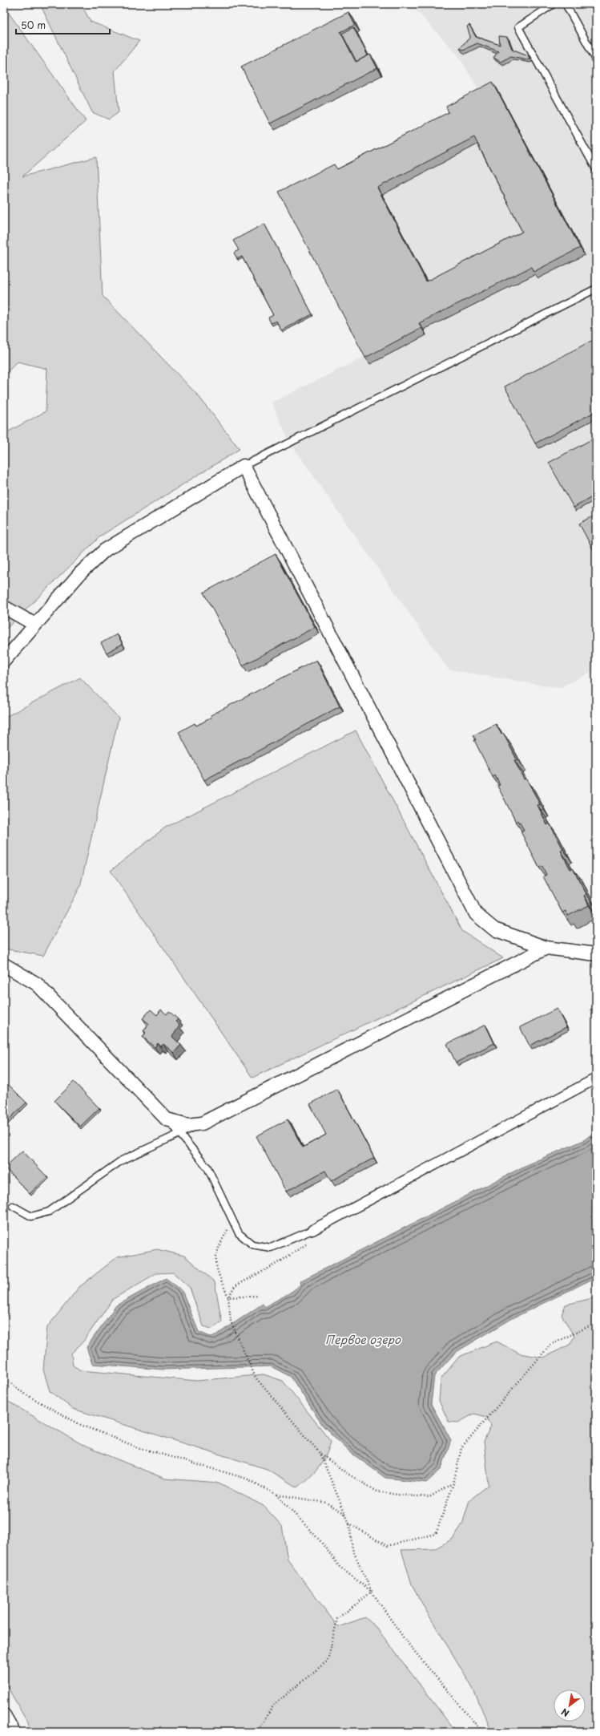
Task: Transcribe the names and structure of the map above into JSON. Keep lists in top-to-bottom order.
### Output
{
  "water": ["Первое озеро"],
  "scale_bar": "50 m",
  "north": "bottom left"
}
